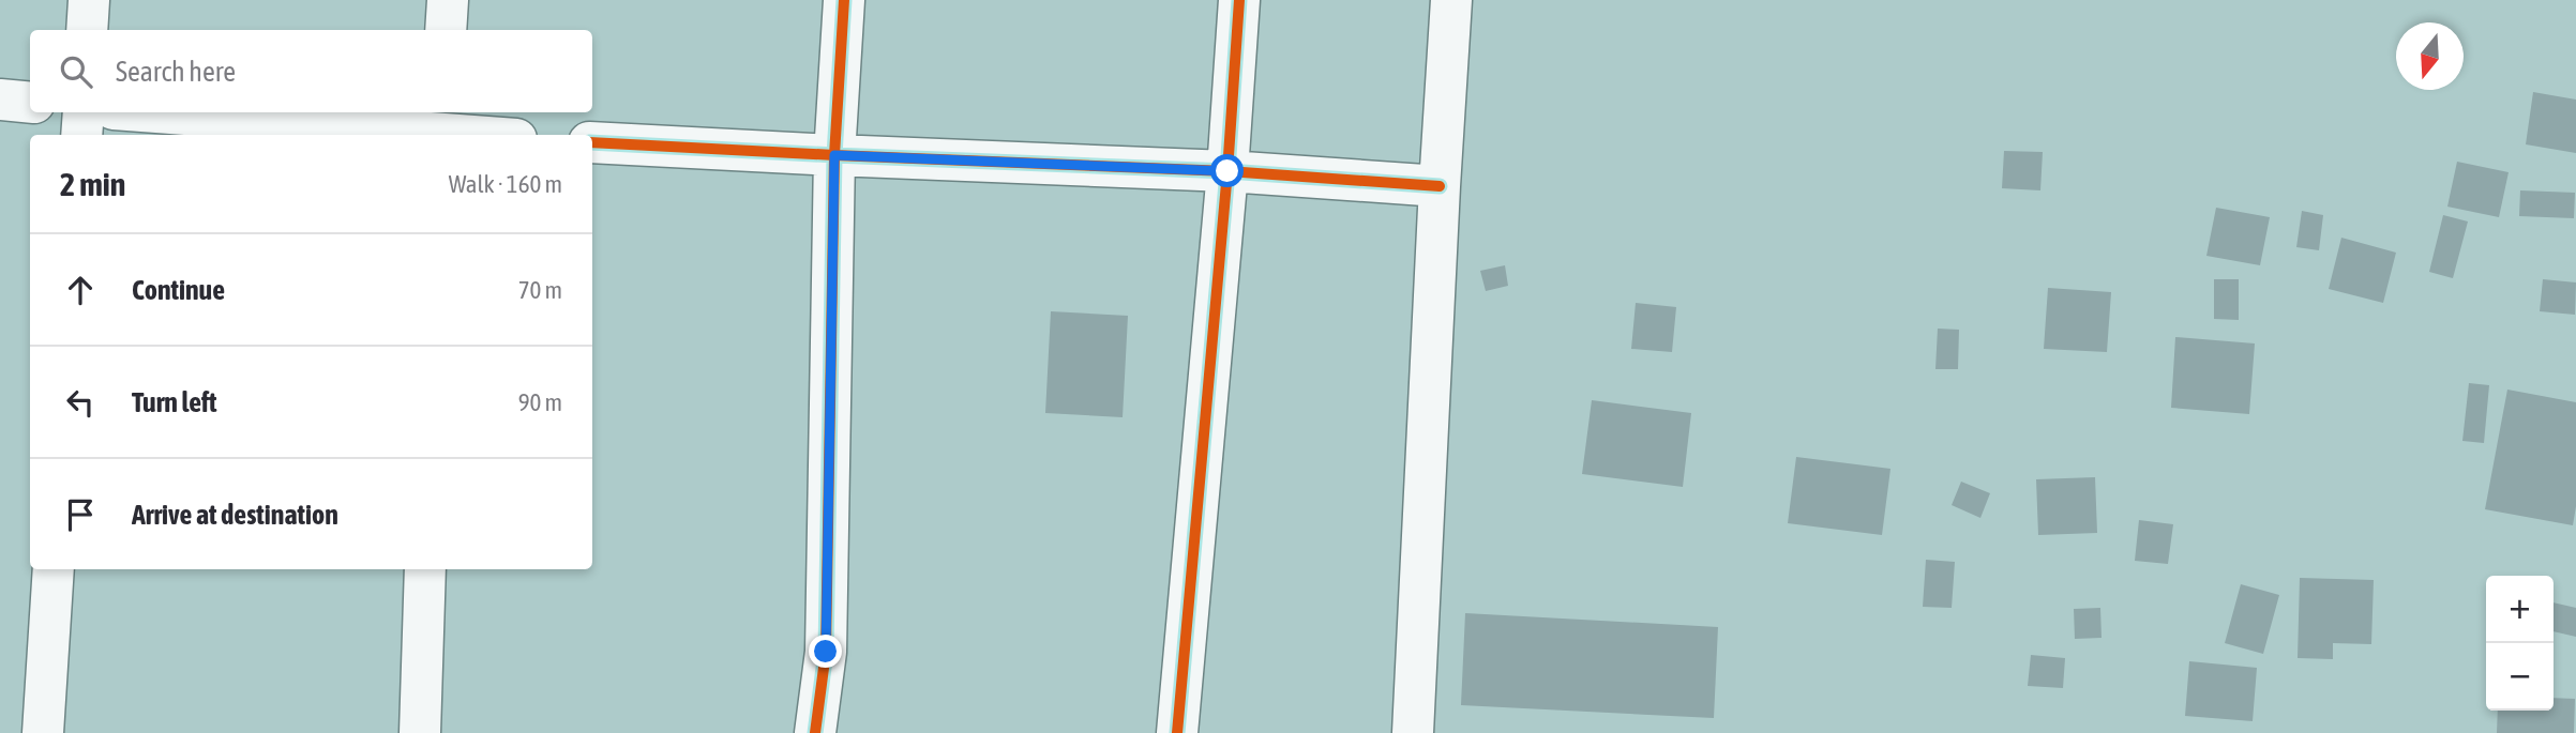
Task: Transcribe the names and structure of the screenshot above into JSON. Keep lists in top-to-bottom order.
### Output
{
  "north": "bottom",
  "page": {
    "search": "Search here",
    "heading": ["2 min", "Walk · 160 m"],
    "list": [
      ["Continue", "70 m"],
      ["Turn left", "90 m"],
      "Arrive at destination"
    ],
    "map_buttons": ["+", "−"]
  }
}
